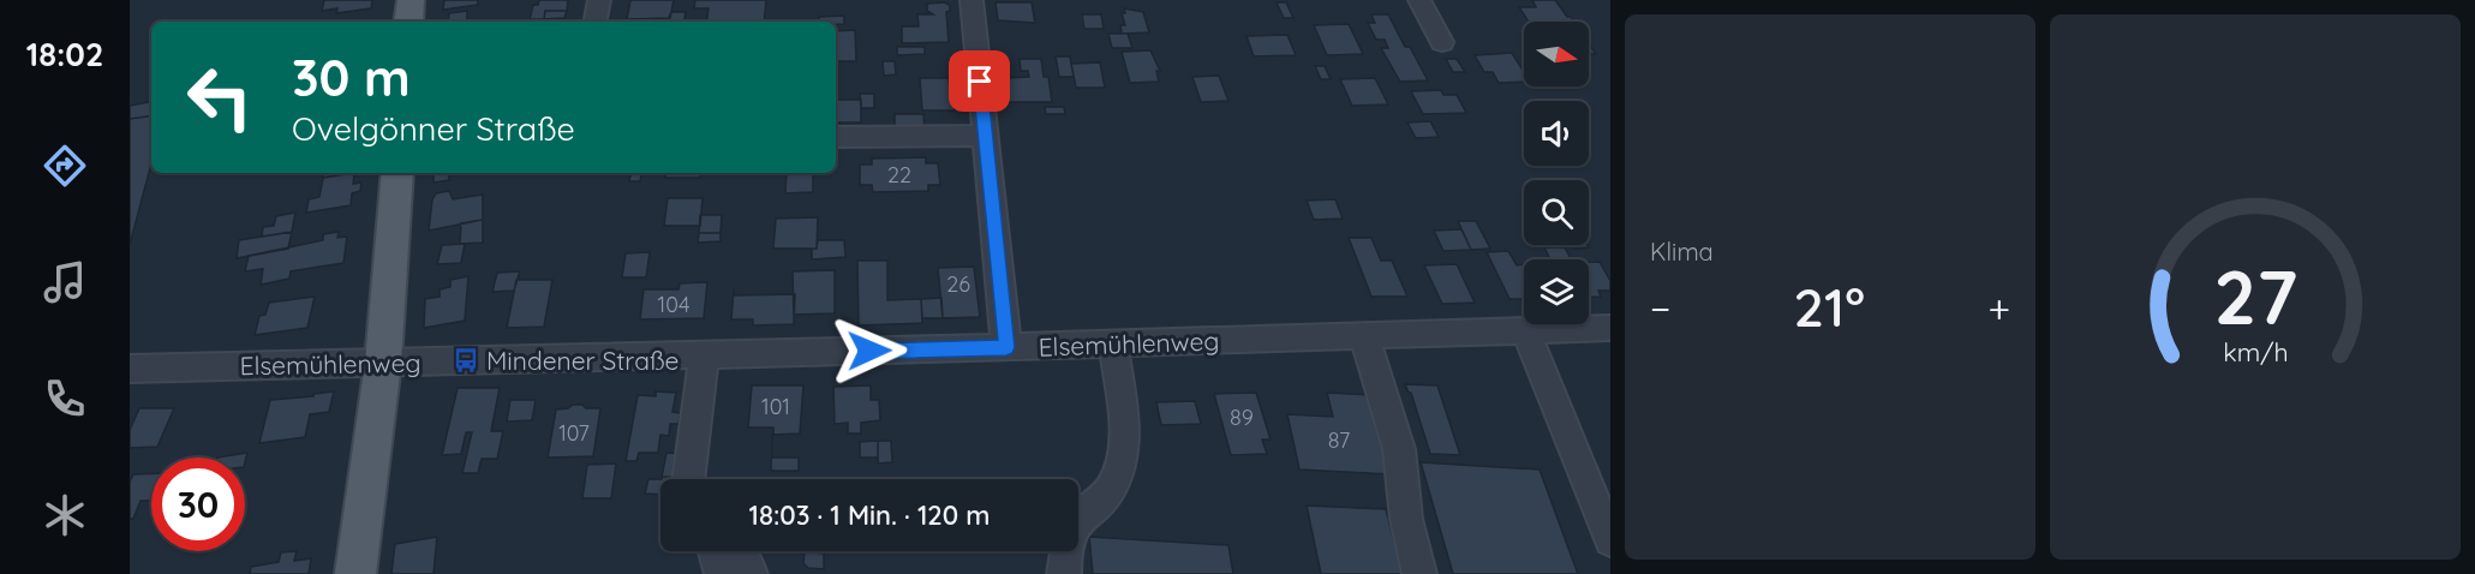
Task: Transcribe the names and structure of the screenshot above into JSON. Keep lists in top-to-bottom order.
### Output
{
  "streets": {
    "street": ["Elsemühlenweg"]
  },
  "places": {
    "bus stop": ["Mindener Straße"]
  },
  "house_numbers": [
    "22",
    "26",
    "104",
    "101",
    "89",
    "107",
    "87"
  ],
  "north": "right",
  "page": {
    "tabs": "18:02",
    "tile": "Klima",
    "turn": ["30 m", "Ovelgönner Straße"],
    "heat": ["−", "21°", "+"],
    "limit": "30",
    "trip": "18:03 · 1 Min. · 120 m",
    "gauge": ["27", "km/h"]
  }
}
